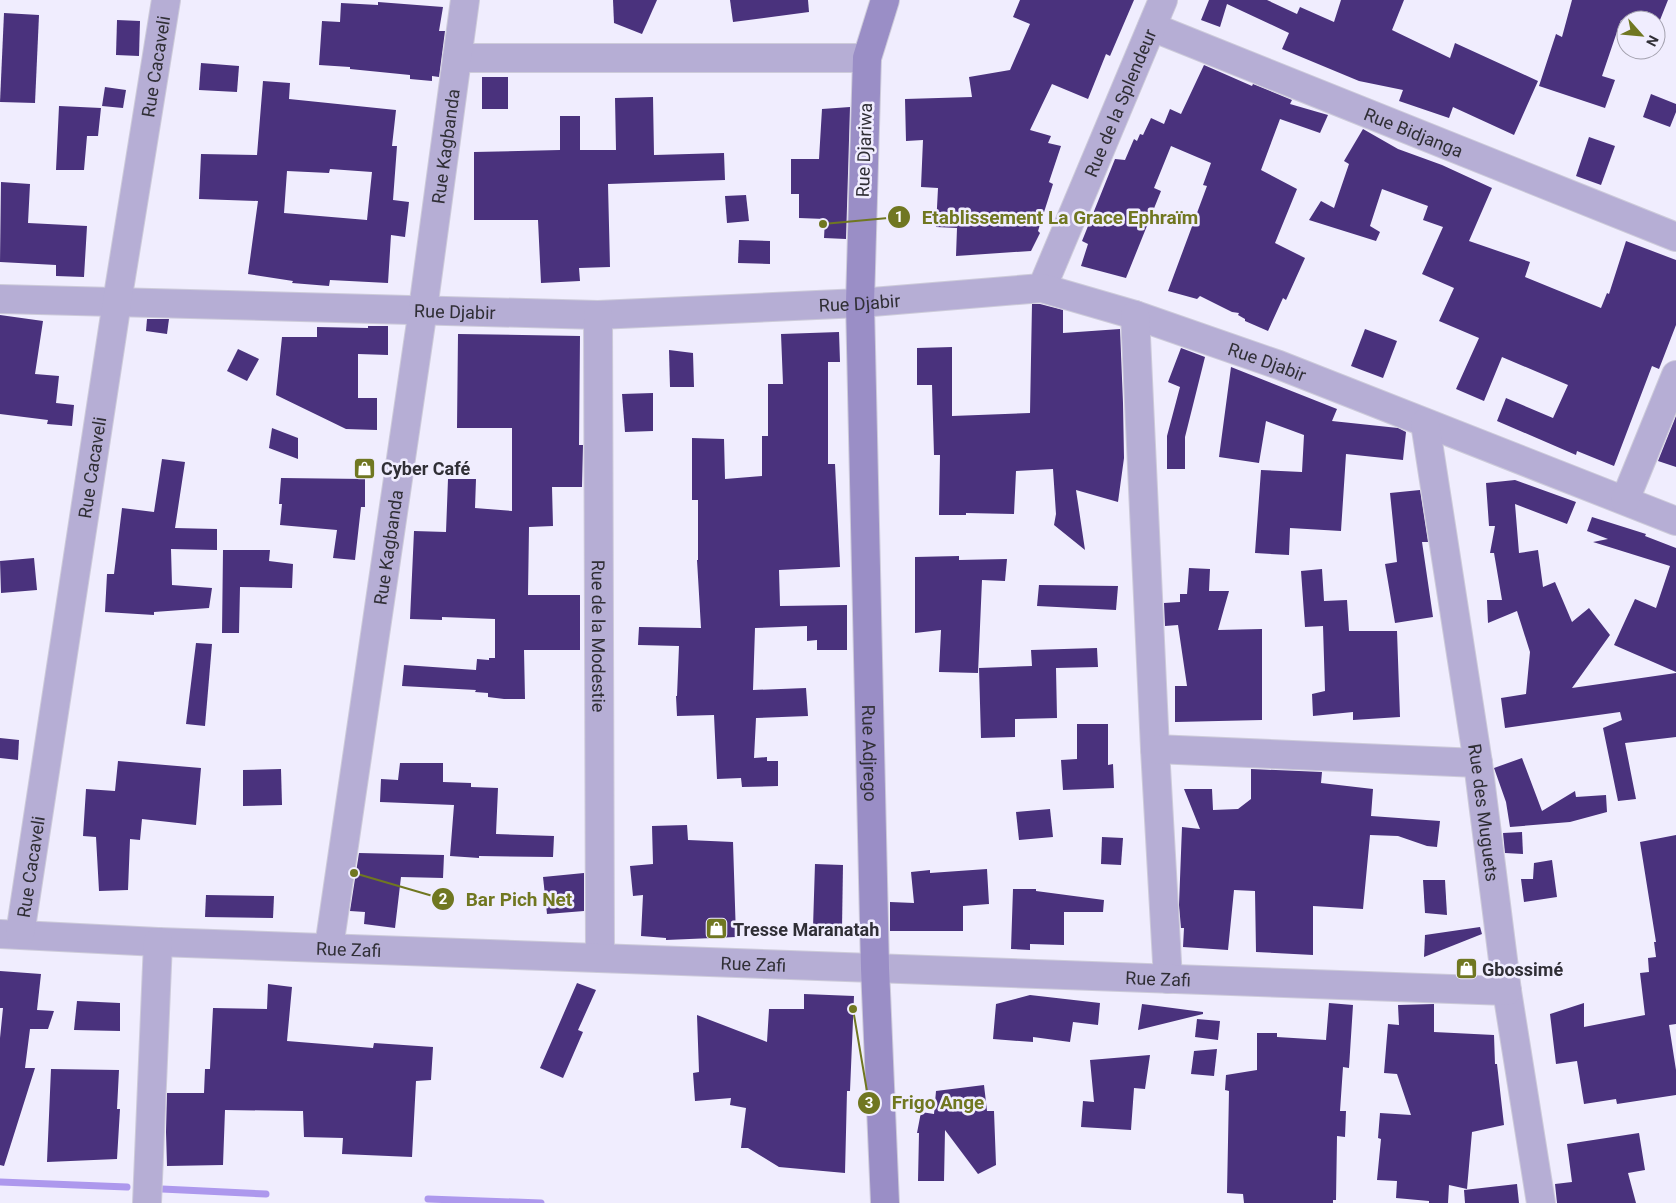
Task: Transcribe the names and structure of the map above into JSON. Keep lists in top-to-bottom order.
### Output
{
  "streets": {
    "street": [
      "Rue Cacaveli",
      "Rue de la Splendeur",
      "Rue Bidjanga",
      "Rue Kagbanda",
      "Rue Djariwa",
      "Rue Djabir",
      "Rue de la Modestie",
      "Rue Adjrego",
      "Rue des Muguets",
      "Rue Zafi"
    ]
  },
  "crossings": [
    ["Rue Cacaveli", "Rue Djabir"],
    ["Rue Cacaveli", "Rue Zafi"],
    ["Rue de la Splendeur", "Rue Bidjanga"],
    ["Rue de la Splendeur", "Rue Djabir"],
    ["Rue Kagbanda", "Rue Djabir"],
    ["Rue Kagbanda", "Rue Zafi"],
    ["Rue Djariwa", "Rue Djabir"],
    ["Rue Djariwa", "Rue Adjrego"],
    ["Rue Djabir", "Rue de la Modestie"],
    ["Rue Djabir", "Rue Adjrego"],
    ["Rue Djabir", "Rue des Muguets"],
    ["Rue de la Modestie", "Rue Zafi"],
    ["Rue Adjrego", "Rue Zafi"],
    ["Rue des Muguets", "Rue Zafi"]
  ],
  "places": {
    "other": ["Etablissement La Grace Ephraïm", "Bar Pich Net", "Frigo Ange"],
    "shop": ["Cyber Café", "Tresse Maranatah", "Gbossimé"]
  },
  "north": "bottom right"
}
